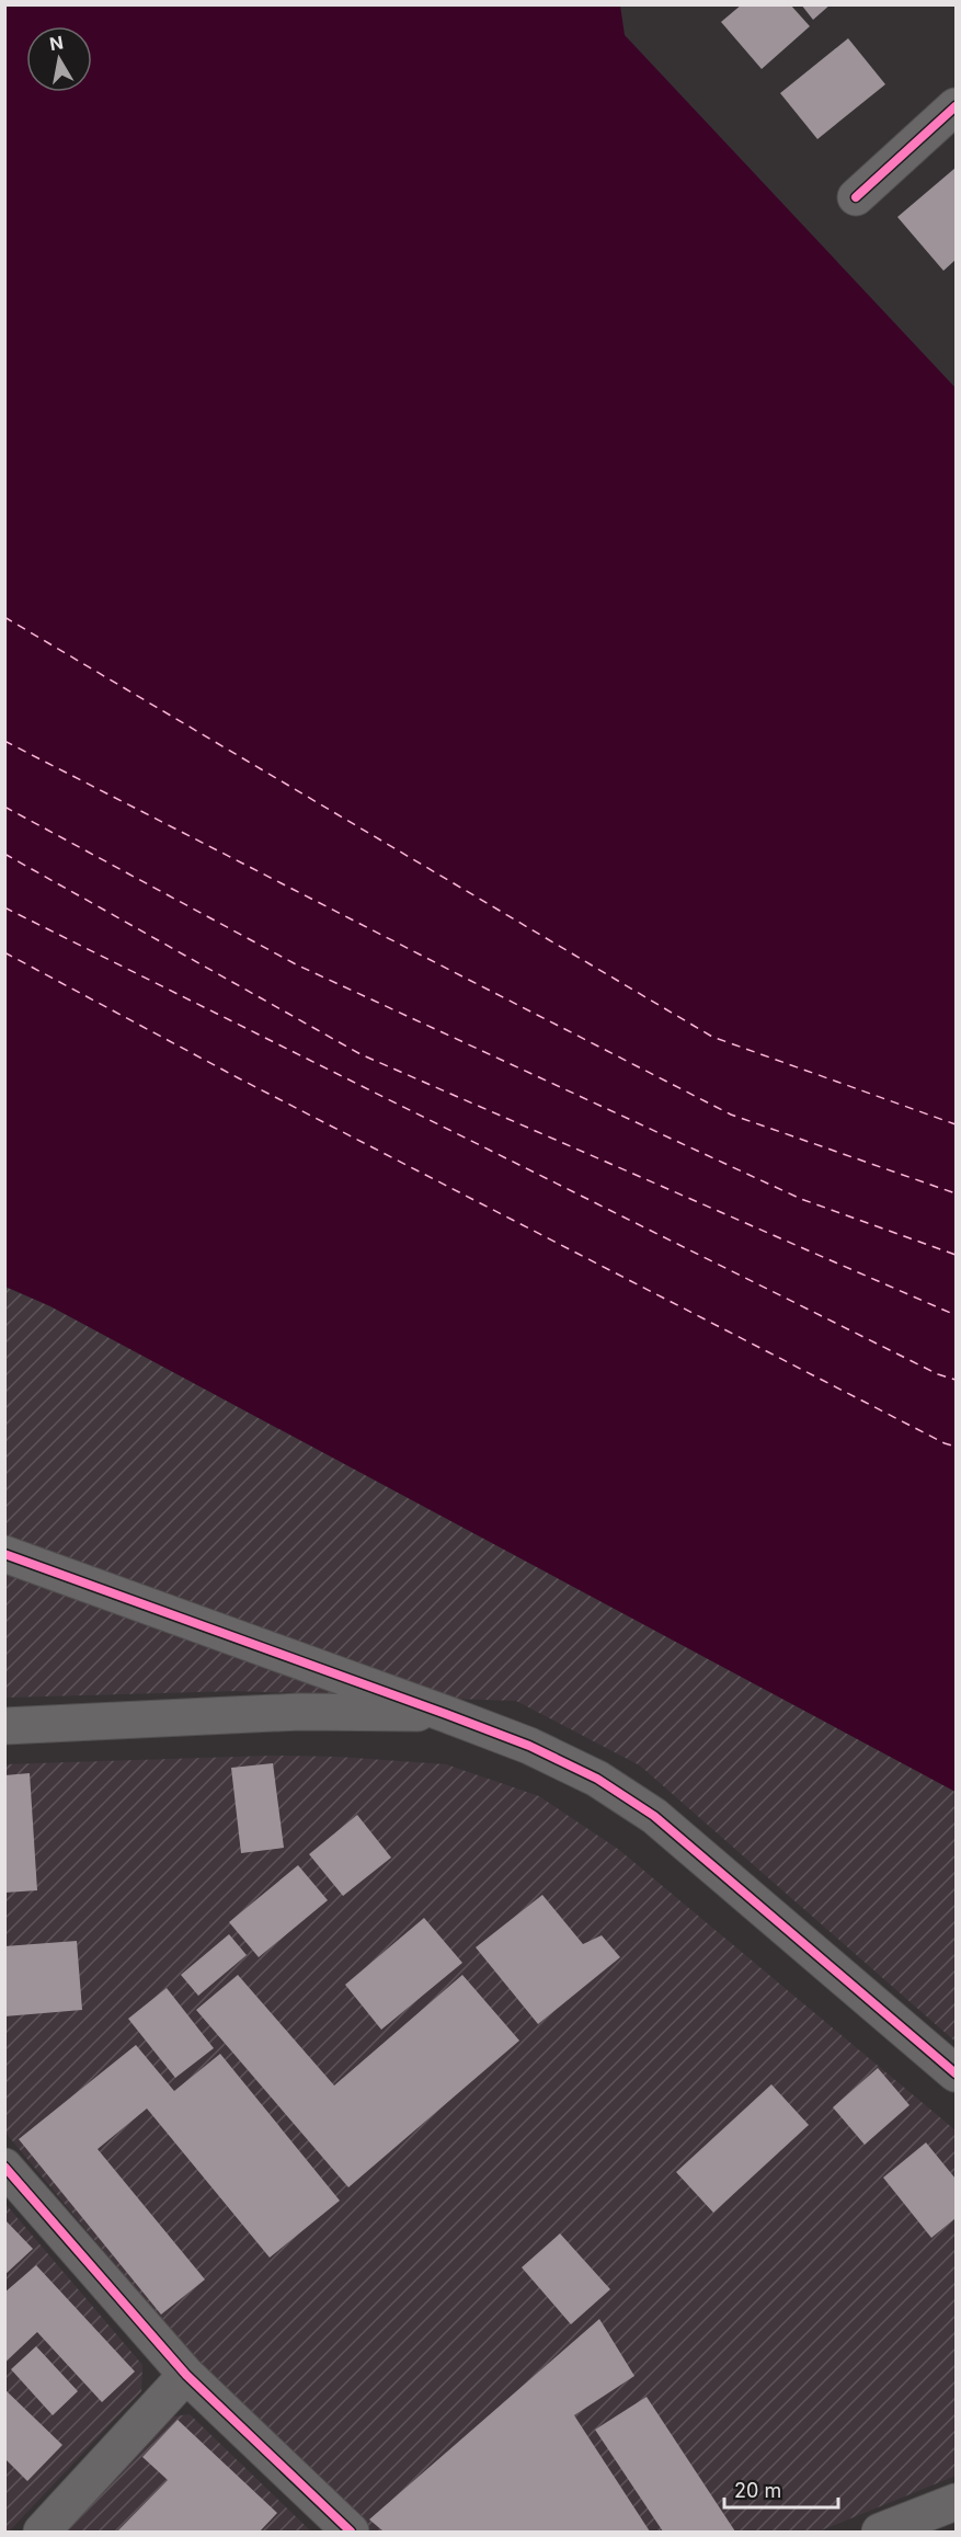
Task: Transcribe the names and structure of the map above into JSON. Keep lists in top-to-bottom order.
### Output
{
  "scale_bar": "20 m",
  "north": "top"
}
